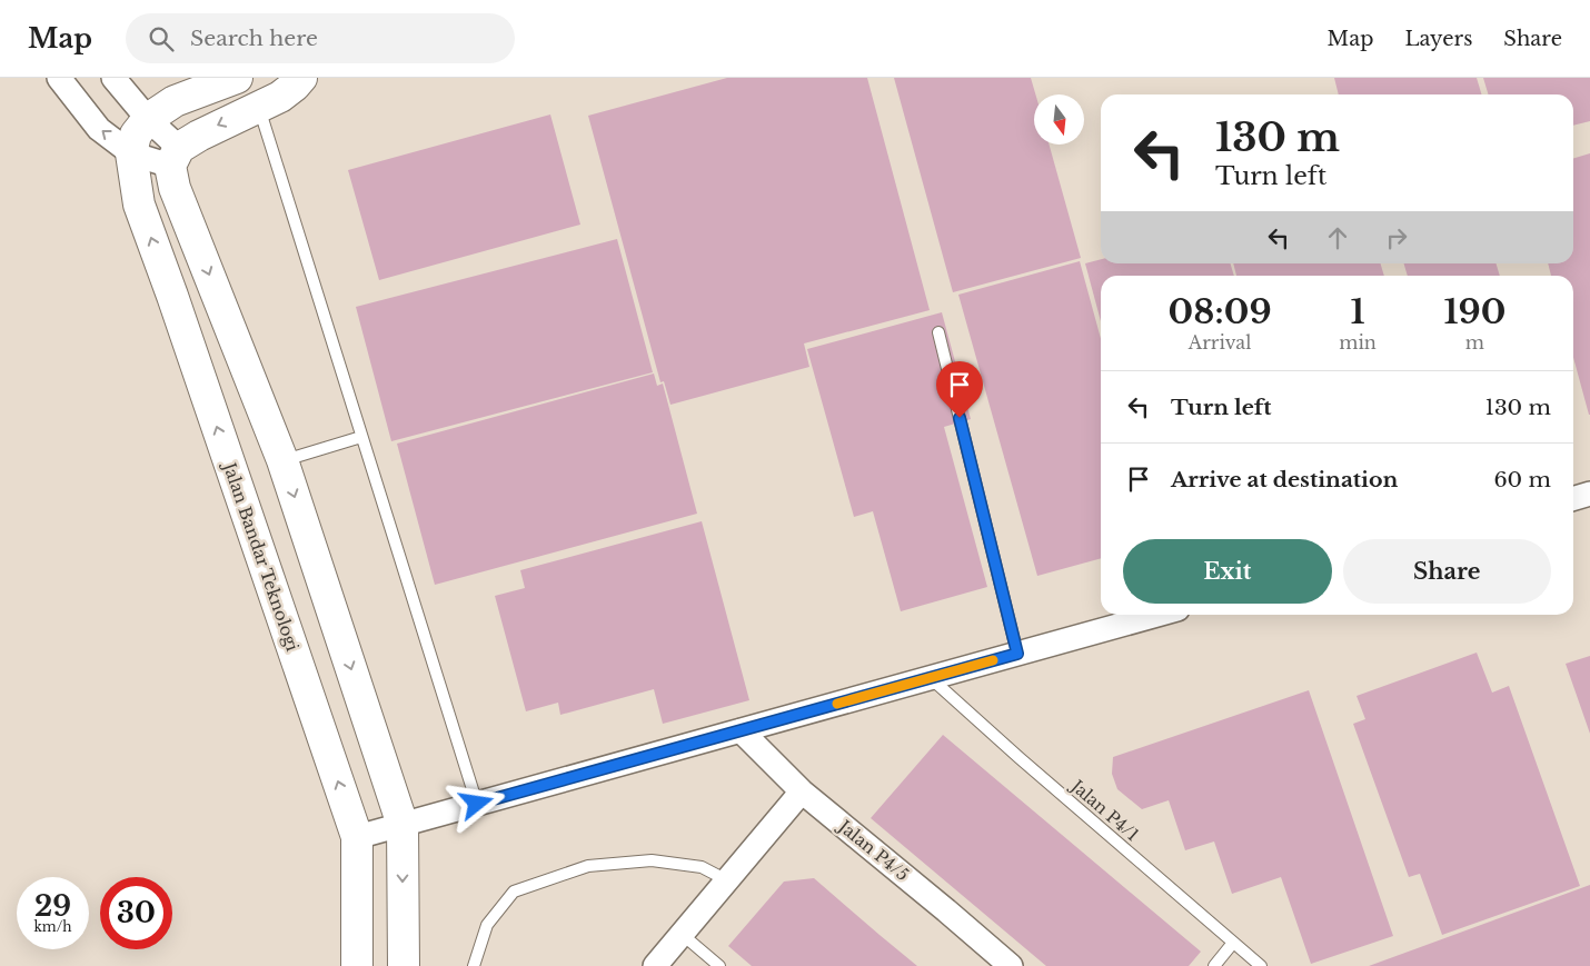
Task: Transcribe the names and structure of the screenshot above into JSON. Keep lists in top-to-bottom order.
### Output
{
  "streets": {
    "street": ["Jalan Bandar Teknologi", "Jalan P4/5"],
    "lane": ["Jalan P4/1"]
  },
  "north": "bottom",
  "page": {
    "header": "Map",
    "search": "Search here",
    "nav": ["Map", "Layers", "Share"],
    "turn": ["130 m", "Turn left"],
    "eta": [
      "08:09",
      "Arrival",
      "1",
      "min",
      "190",
      "m"
    ],
    "list": [
      {
        "name": "Turn left",
        "value": "130 m"
      },
      {
        "name": "Arrive at destination",
        "value": "60 m"
      }
    ],
    "buttons": ["Exit", "Share"],
    "speed": "29 km/h",
    "limit": "30"
  }
}
